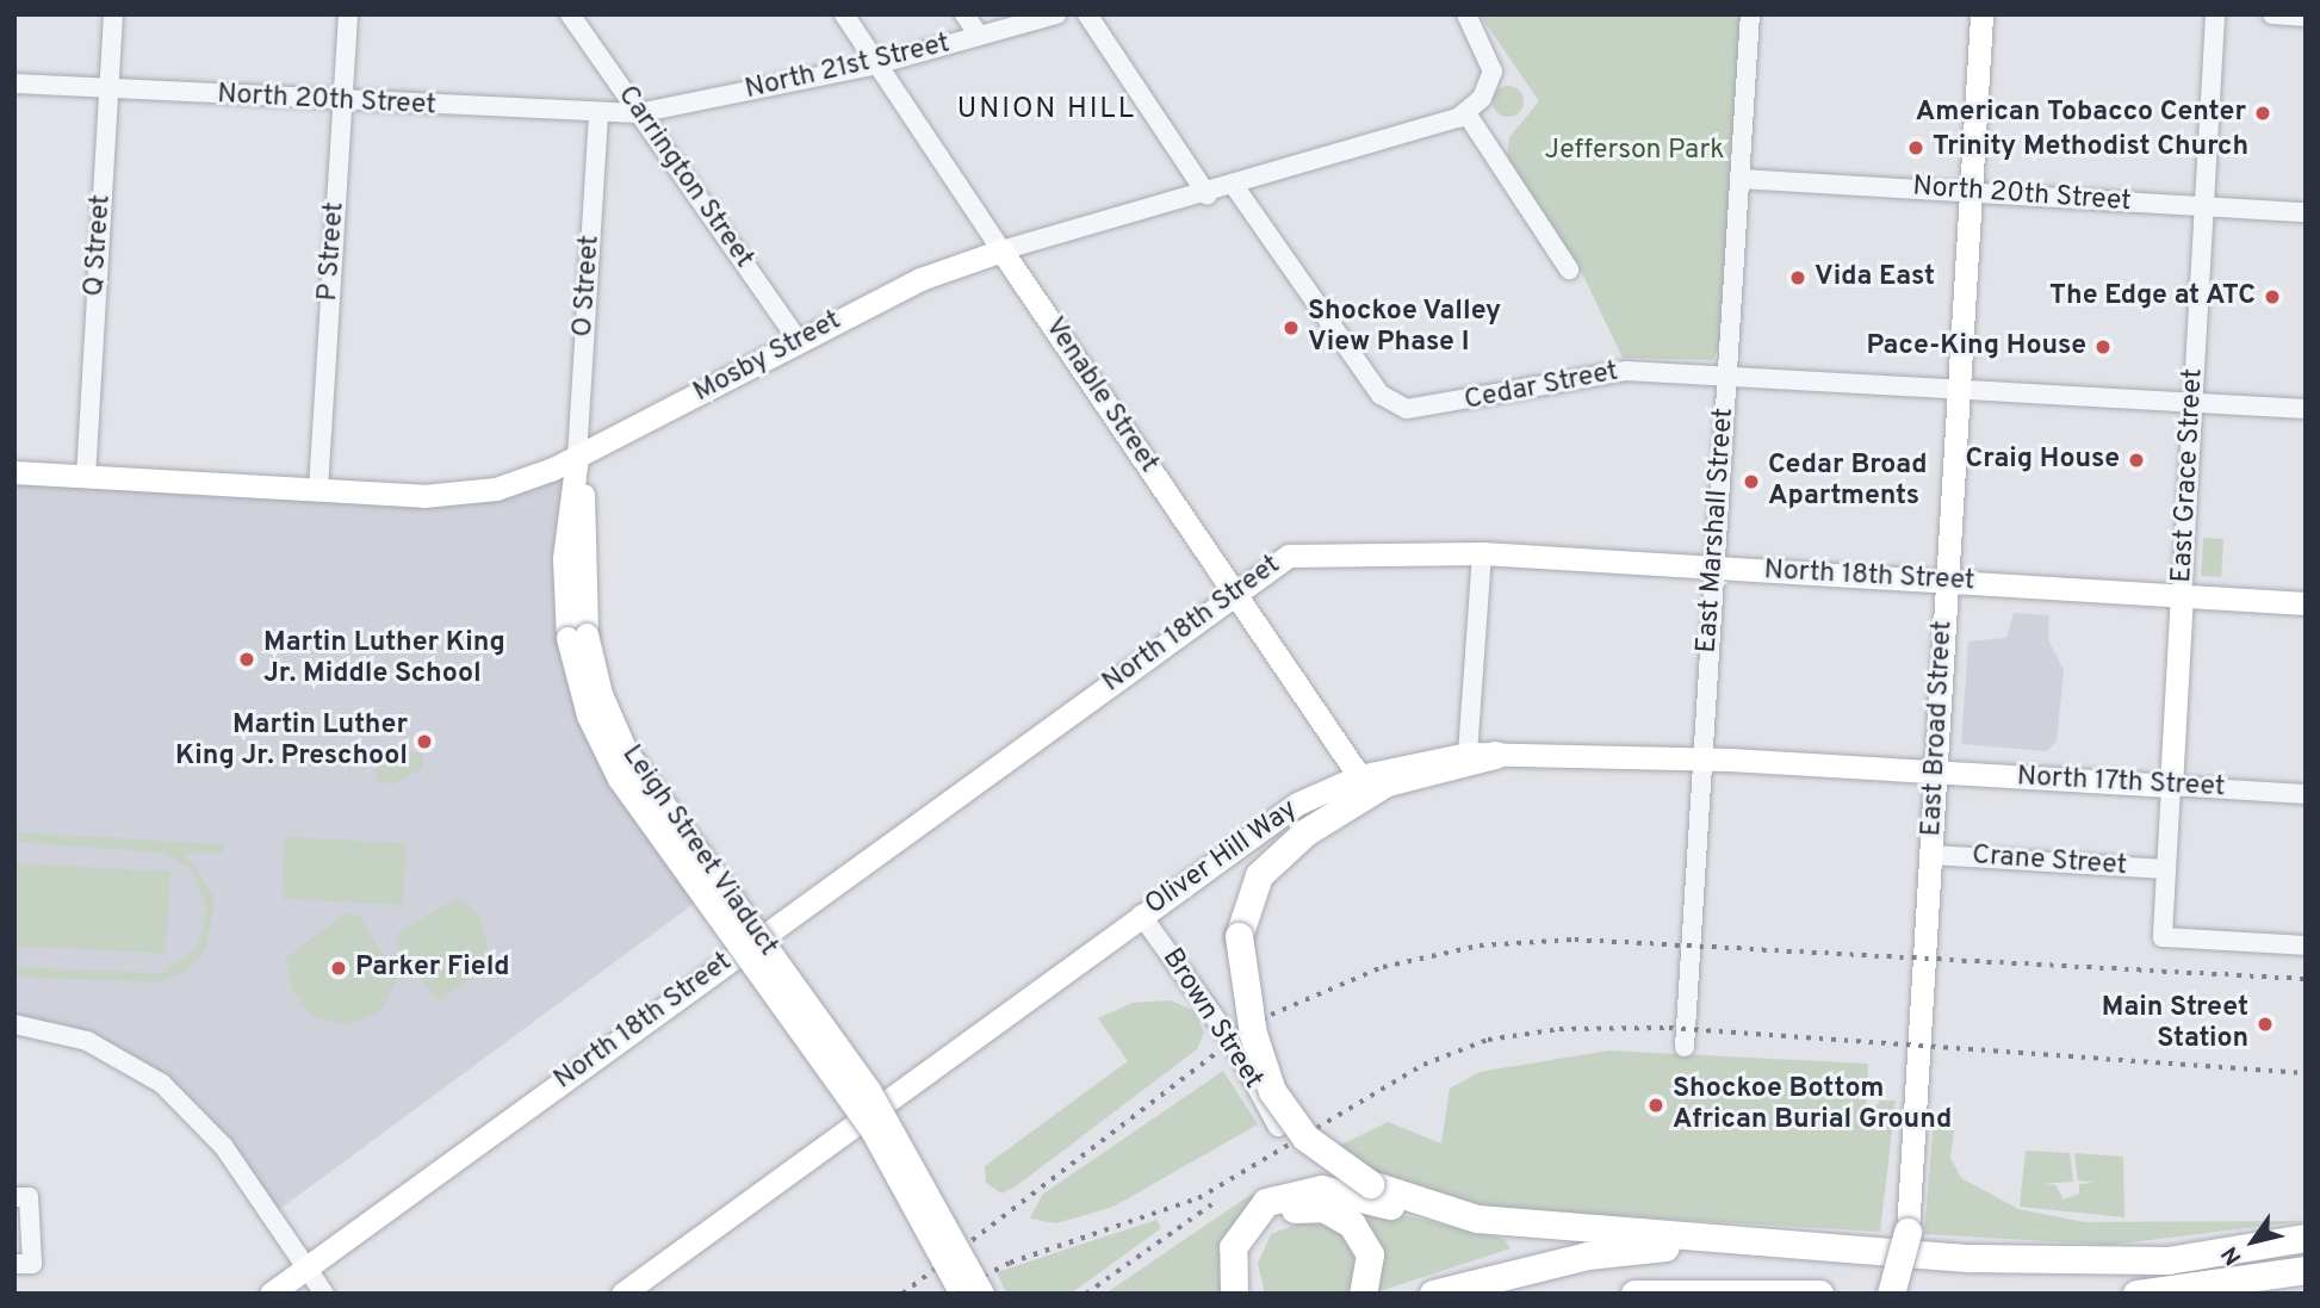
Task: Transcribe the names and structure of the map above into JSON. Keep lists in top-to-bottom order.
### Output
{
  "streets": {
    "main road": [
      "Mosby Street",
      "Venable Street",
      "East Grace Street",
      "North 18th Street",
      "East Broad Street",
      "North 17th Street",
      "Leigh Street Viaduct",
      "Oliver Hill Way"
    ],
    "street": [
      "North 21st Street",
      "North 20th Street",
      "Carrington Street",
      "Q Street",
      "P Street",
      "O Street",
      "Cedar Street",
      "East Marshall Street",
      "Crane Street",
      "Brown Street"
    ]
  },
  "crossings": [
    ["North 21st Street", "North 20th Street"],
    ["North 21st Street", "Carrington Street"],
    ["North 21st Street", "Venable Street"],
    ["North 20th Street", "Carrington Street"],
    ["North 20th Street", "Q Street"],
    ["North 20th Street", "P Street"],
    ["North 20th Street", "O Street"],
    ["North 20th Street", "East Grace Street"],
    ["North 20th Street", "East Marshall Street"],
    ["North 20th Street", "East Broad Street"],
    ["Carrington Street", "Mosby Street"],
    ["Q Street", "Mosby Street"],
    ["P Street", "Mosby Street"],
    ["O Street", "Mosby Street"],
    ["O Street", "Leigh Street Viaduct"],
    ["Mosby Street", "Cedar Street"],
    ["Mosby Street", "Venable Street"],
    ["Mosby Street", "Leigh Street Viaduct"],
    ["Cedar Street", "East Grace Street"],
    ["Cedar Street", "East Marshall Street"],
    ["Cedar Street", "East Broad Street"],
    ["Venable Street", "North 18th Street"],
    ["Venable Street", "Oliver Hill Way"],
    ["East Grace Street", "North 18th Street"],
    ["East Grace Street", "North 17th Street"],
    ["East Grace Street", "Crane Street"],
    ["East Marshall Street", "North 18th Street"],
    ["East Marshall Street", "Oliver Hill Way"],
    ["North 18th Street", "East Broad Street"],
    ["East Broad Street", "North 17th Street"],
    ["East Broad Street", "Oliver Hill Way"],
    ["East Broad Street", "Crane Street"],
    ["North 17th Street", "Oliver Hill Way"],
    ["Oliver Hill Way", "Brown Street"]
  ],
  "districts": ["UNION HILL"],
  "parks": ["Jefferson Park"],
  "places": [
    "American Tobacco Center",
    "Trinity Methodist Church",
    "Vida East",
    "The Edge at ATC",
    "Shockoe Valley View Phase I",
    "Pace-King House",
    "Craig House",
    "Cedar Broad Apartments",
    "Martin Luther King Jr. Middle School",
    "Martin Luther King Jr. Preschool",
    "Parker Field",
    "Main Street Station",
    "Shockoe Bottom African Burial Ground"
  ],
  "north": "bottom left"
}
